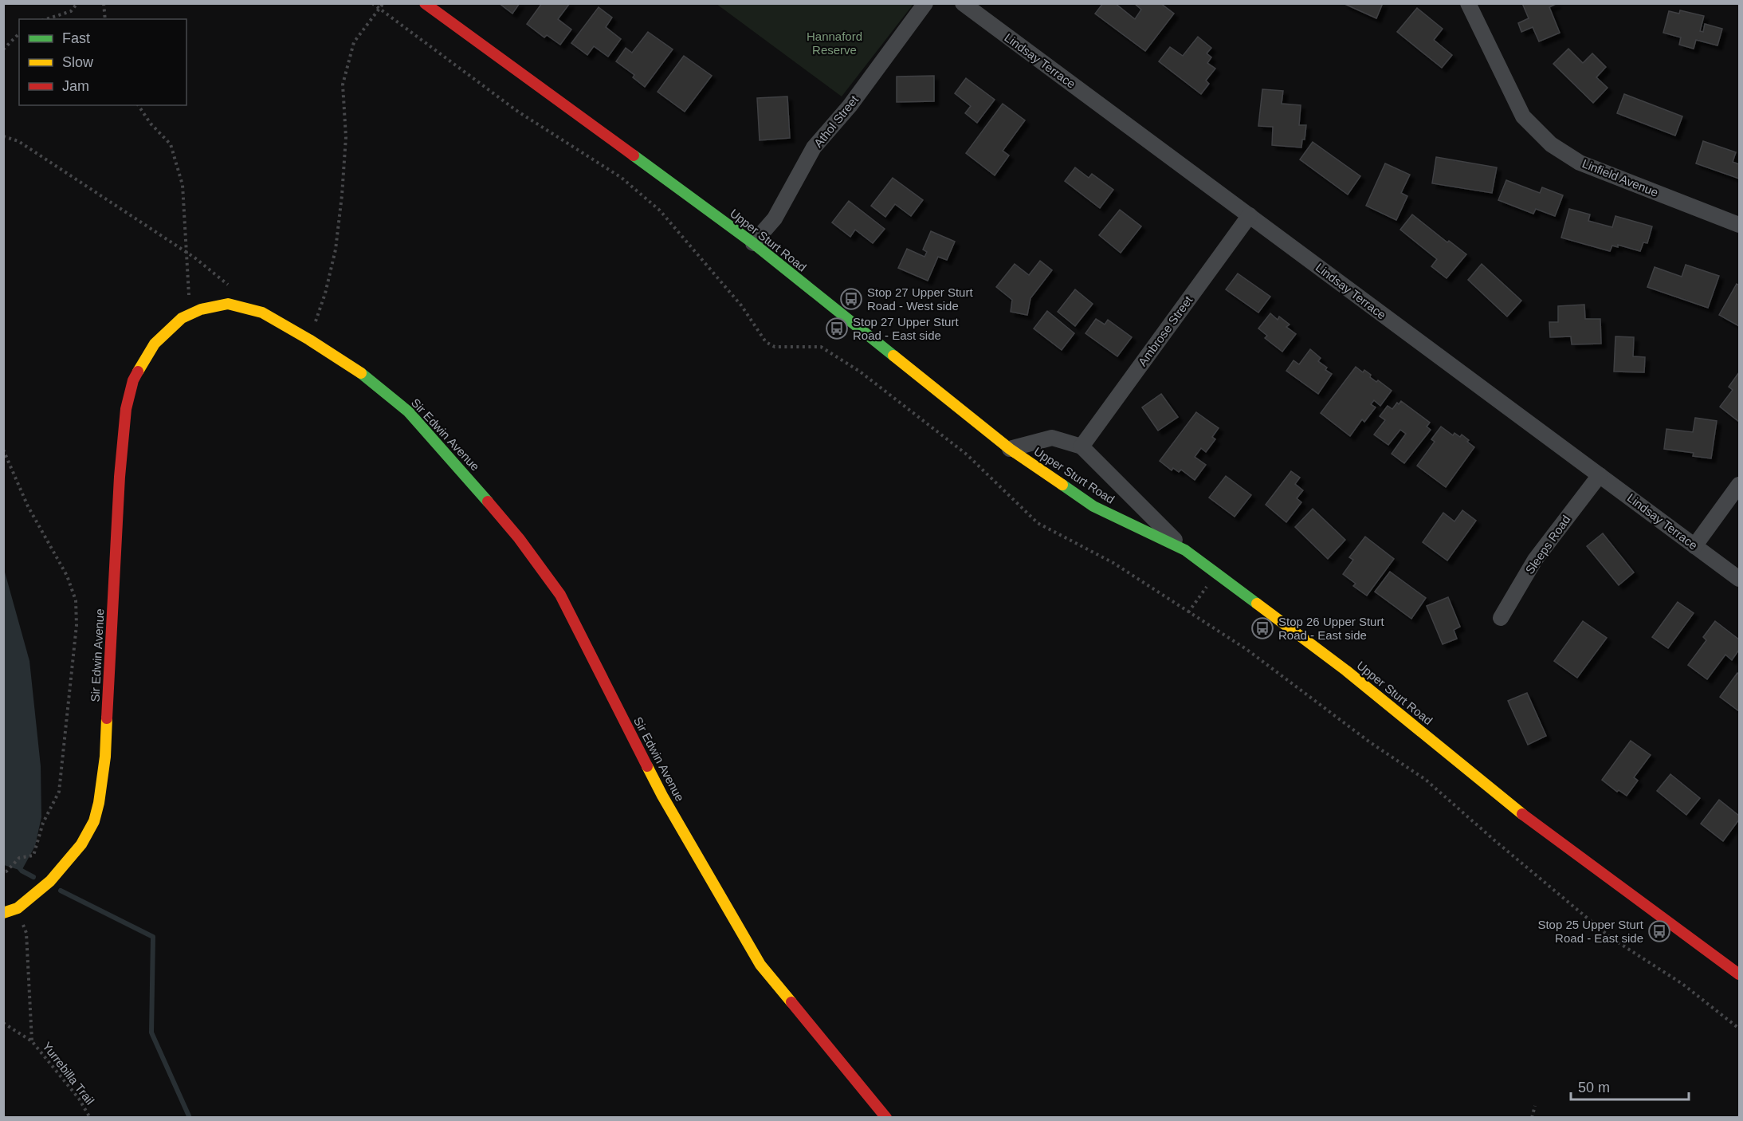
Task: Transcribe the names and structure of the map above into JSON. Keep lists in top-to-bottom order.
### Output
{
  "streets": {
    "street": [
      "Lindsay Terrace",
      "Athol Street",
      "Linfield Avenue",
      "Upper Sturt Road",
      "Ambrose Street",
      "Sir Edwin Avenue",
      "Sleeps Road"
    ],
    "path": ["Yurrebilla Trail"]
  },
  "crossings": [
    ["Lindsay Terrace", "Ambrose Street"],
    ["Lindsay Terrace", "Sleeps Road"],
    ["Athol Street", "Upper Sturt Road"]
  ],
  "parks": ["Hannaford Reserve"],
  "places": {
    "bus stop": [
      "Stop 27 Upper Sturt Road - West side",
      "Stop 27 Upper Sturt Road - East side",
      "Stop 26 Upper Sturt Road - East side",
      "Stop 25 Upper Sturt Road - East side"
    ]
  },
  "legend": ["Fast", "Slow", "Jam"],
  "scale_bar": "50 m"
}
